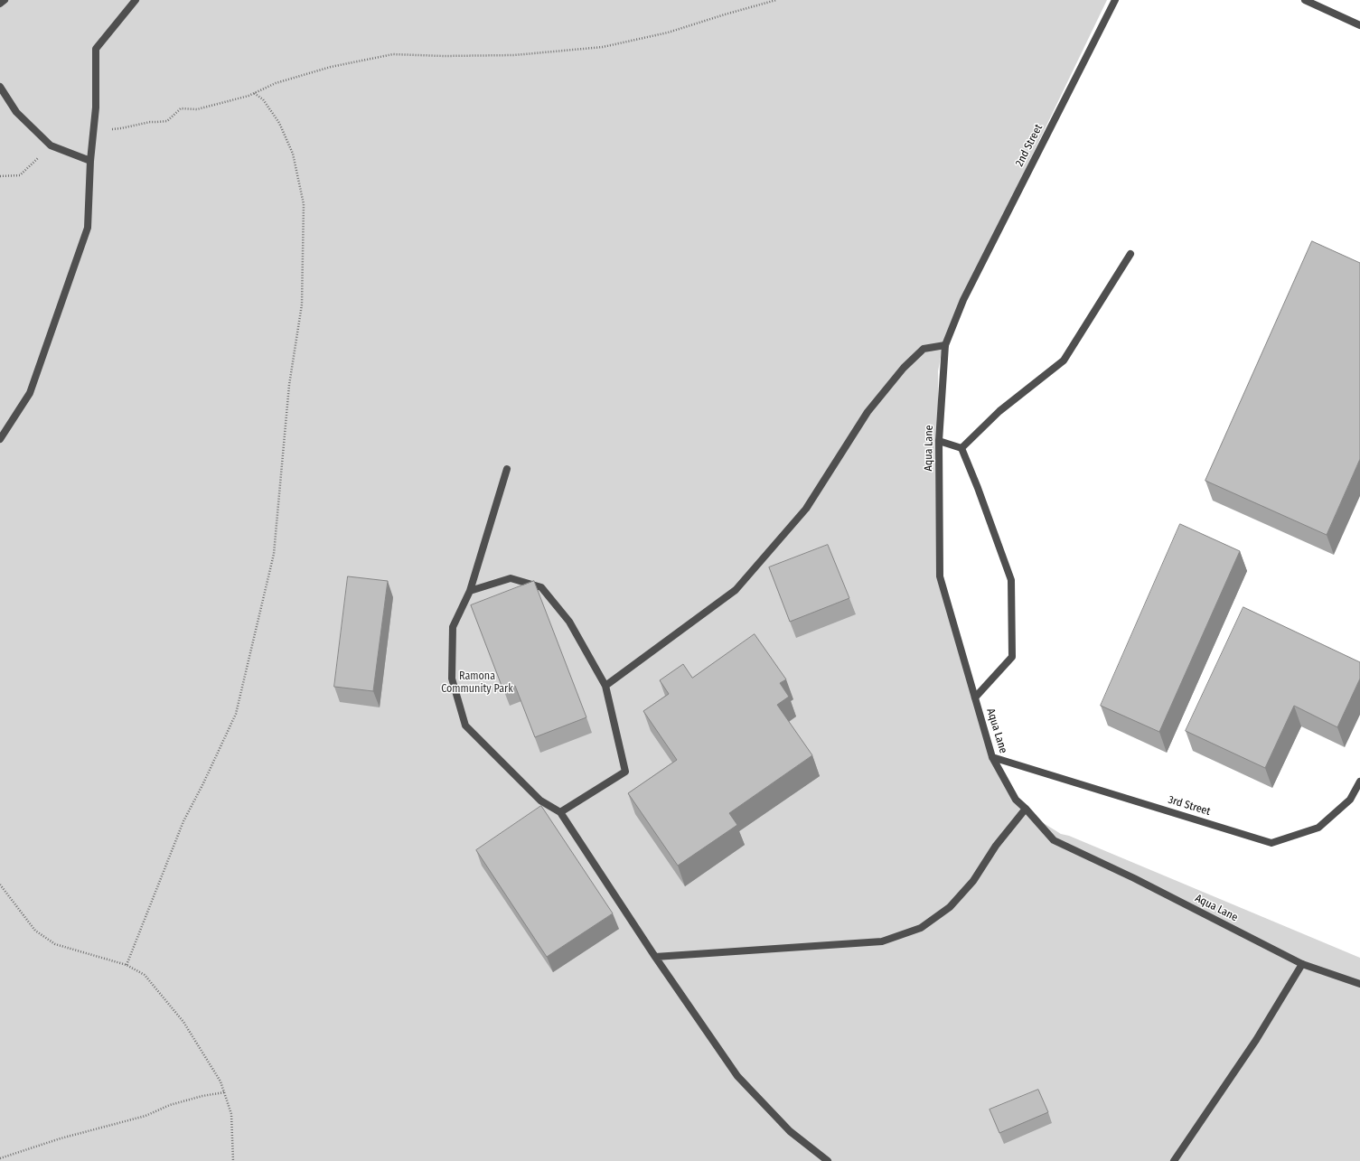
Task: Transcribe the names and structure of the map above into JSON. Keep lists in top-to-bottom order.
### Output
{
  "streets": {
    "street": ["2nd Street", "Aqua Lane", "3rd Street"]
  },
  "crossings": [
    ["2nd Street", "Aqua Lane"],
    ["Aqua Lane", "3rd Street"]
  ],
  "parks": ["Ramona Community Park"]
}
